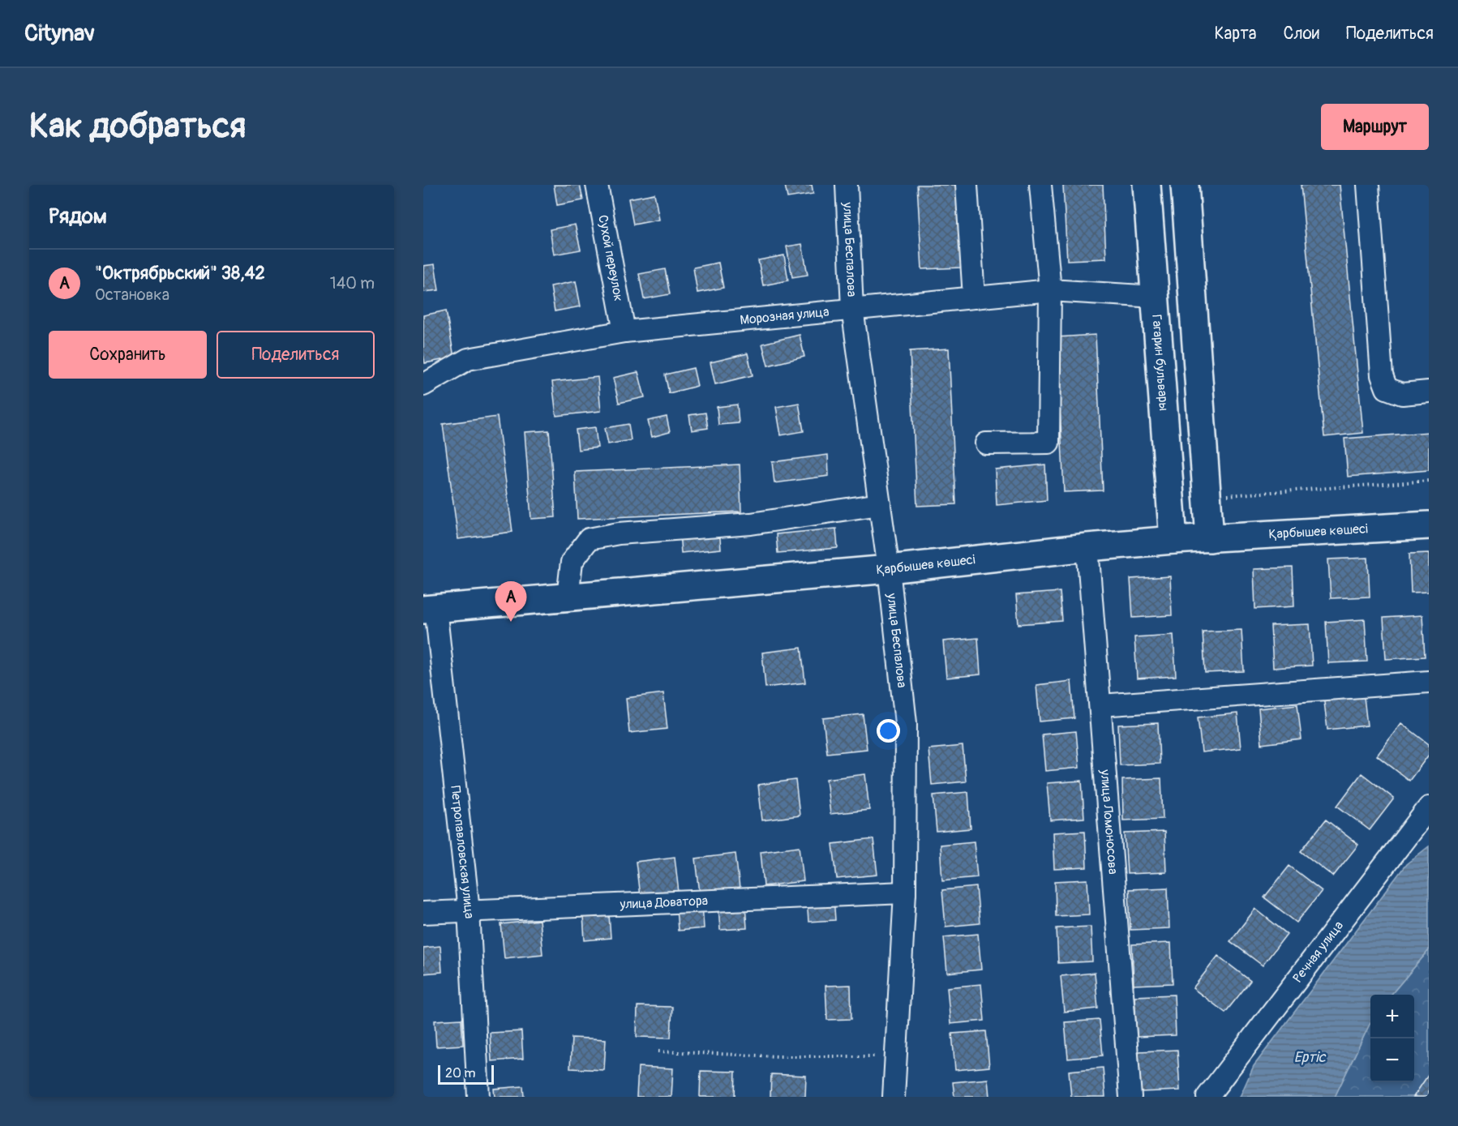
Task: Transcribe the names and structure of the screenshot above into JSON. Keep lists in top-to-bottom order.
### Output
{
  "streets": {
    "main road": ["Гагарин бульвары", "Қарбышев көшесі"],
    "street": [
      "улица Беспалова",
      "Сухой переулок",
      "Морозная улица",
      "улица Ломоносова",
      "Петропавловская улица",
      "улица Доватора",
      "Речная улица"
    ]
  },
  "crossings": [
    ["улица Беспалова", "Морозная улица"],
    ["улица Беспалова", "Қарбышев көшесі"],
    ["улица Беспалова", "улица Доватора"],
    ["Сухой переулок", "Морозная улица"],
    ["Морозная улица", "Гагарин бульвары"],
    ["Гагарин бульвары", "Қарбышев көшесі"],
    ["Қарбышев көшесі", "улица Ломоносова"],
    ["Қарбышев көшесі", "Петропавловская улица"],
    ["Петропавловская улица", "улица Доватора"]
  ],
  "water": ["Ертіс"],
  "scale_bar": "20 m",
  "page": {
    "header": "Citynav",
    "nav": ["Карта", "Слои", "Поделиться"],
    "buttons": [
      "Маршрут",
      ["Сохранить", "Поделиться"]
    ],
    "title": "Как добраться",
    "heading": "Рядом",
    "list": [
      {
        "mark": "A",
        "name": "\"Октрябрьский\" 38,42",
        "note": "Остановка",
        "value": "140 m"
      }
    ],
    "pins": "A",
    "map_buttons": ["+", "−"],
    "scale": "20 m"
  }
}
